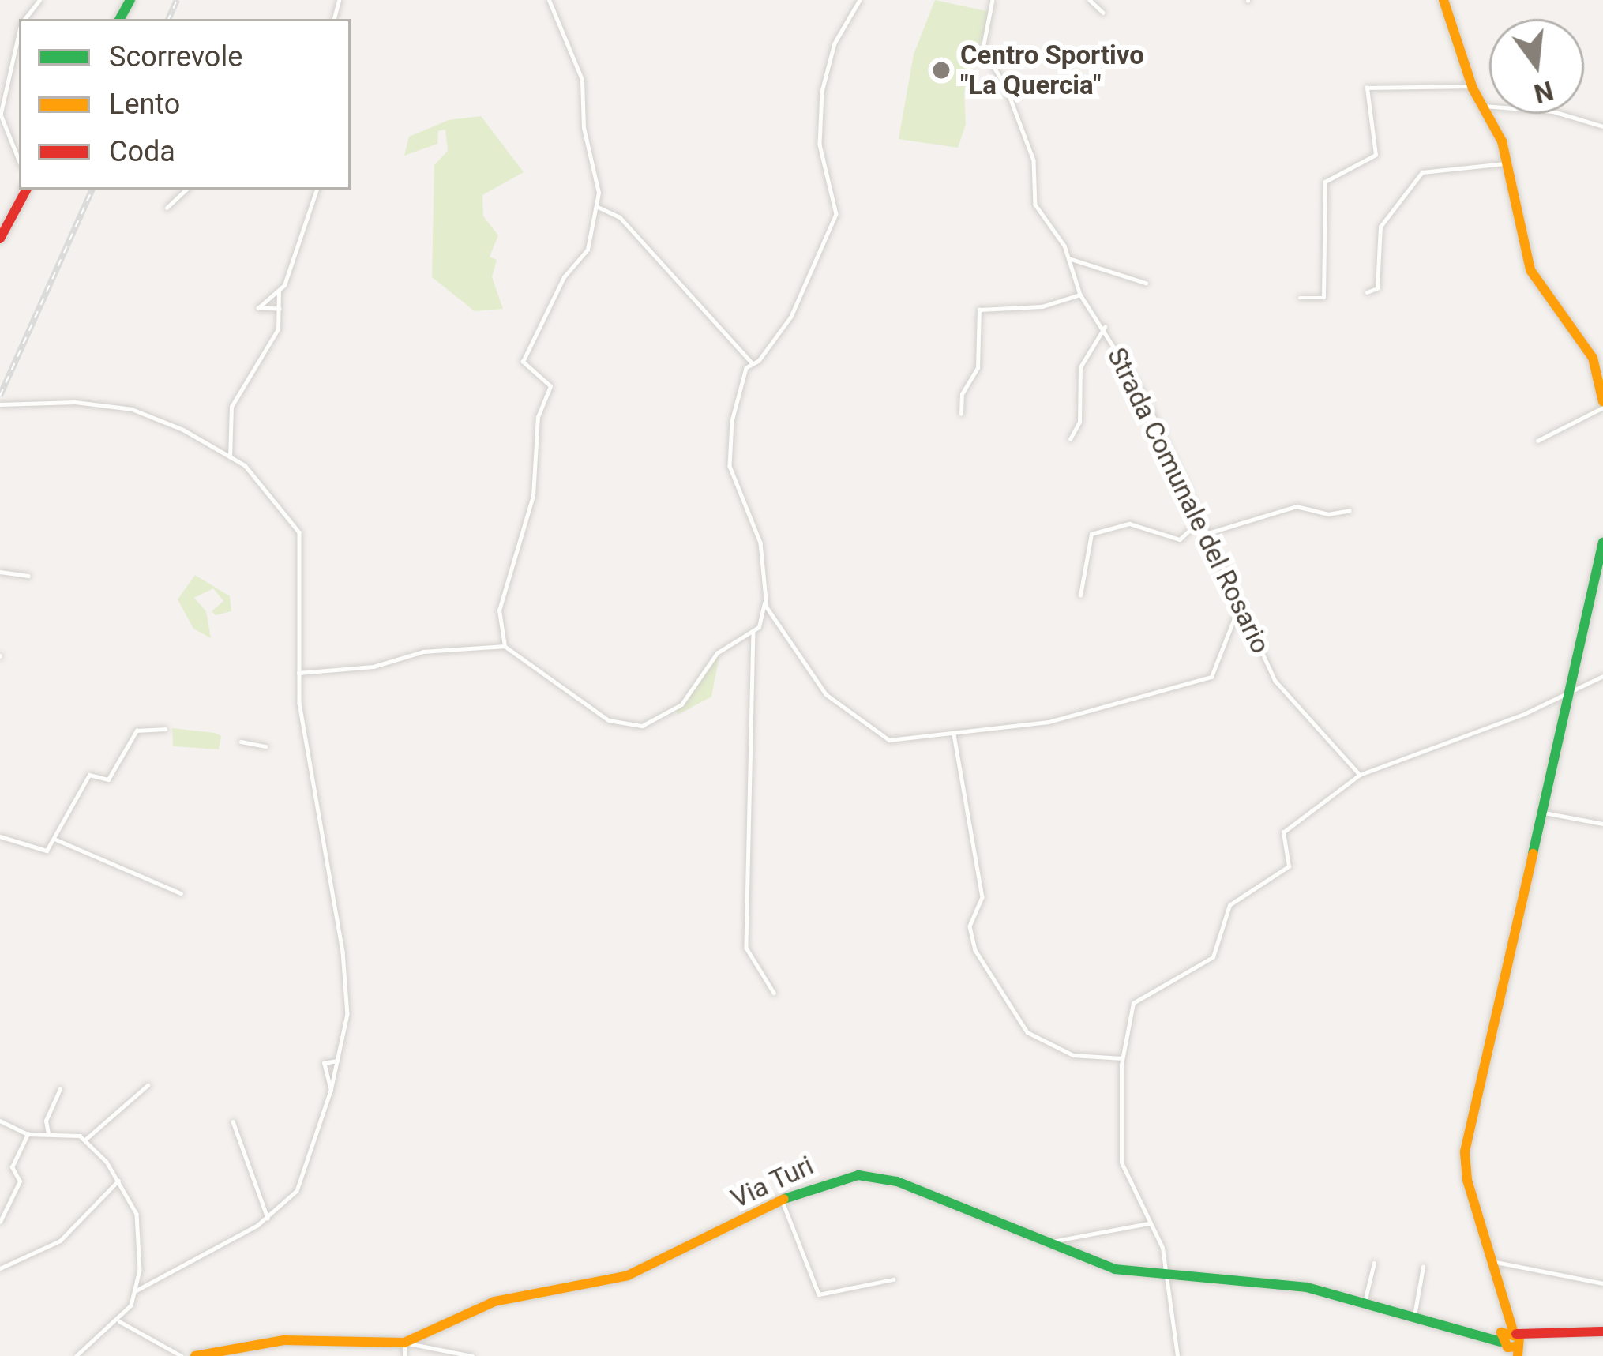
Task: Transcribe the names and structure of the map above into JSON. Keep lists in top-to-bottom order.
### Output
{
  "streets": {
    "main road": ["Via Turi"],
    "street": ["Strada Comunale del Rosario"]
  },
  "places": ["Centro Sportivo \"La Quercia\""],
  "legend": ["Scorrevole", "Lento", "Coda"],
  "north": "bottom"
}
